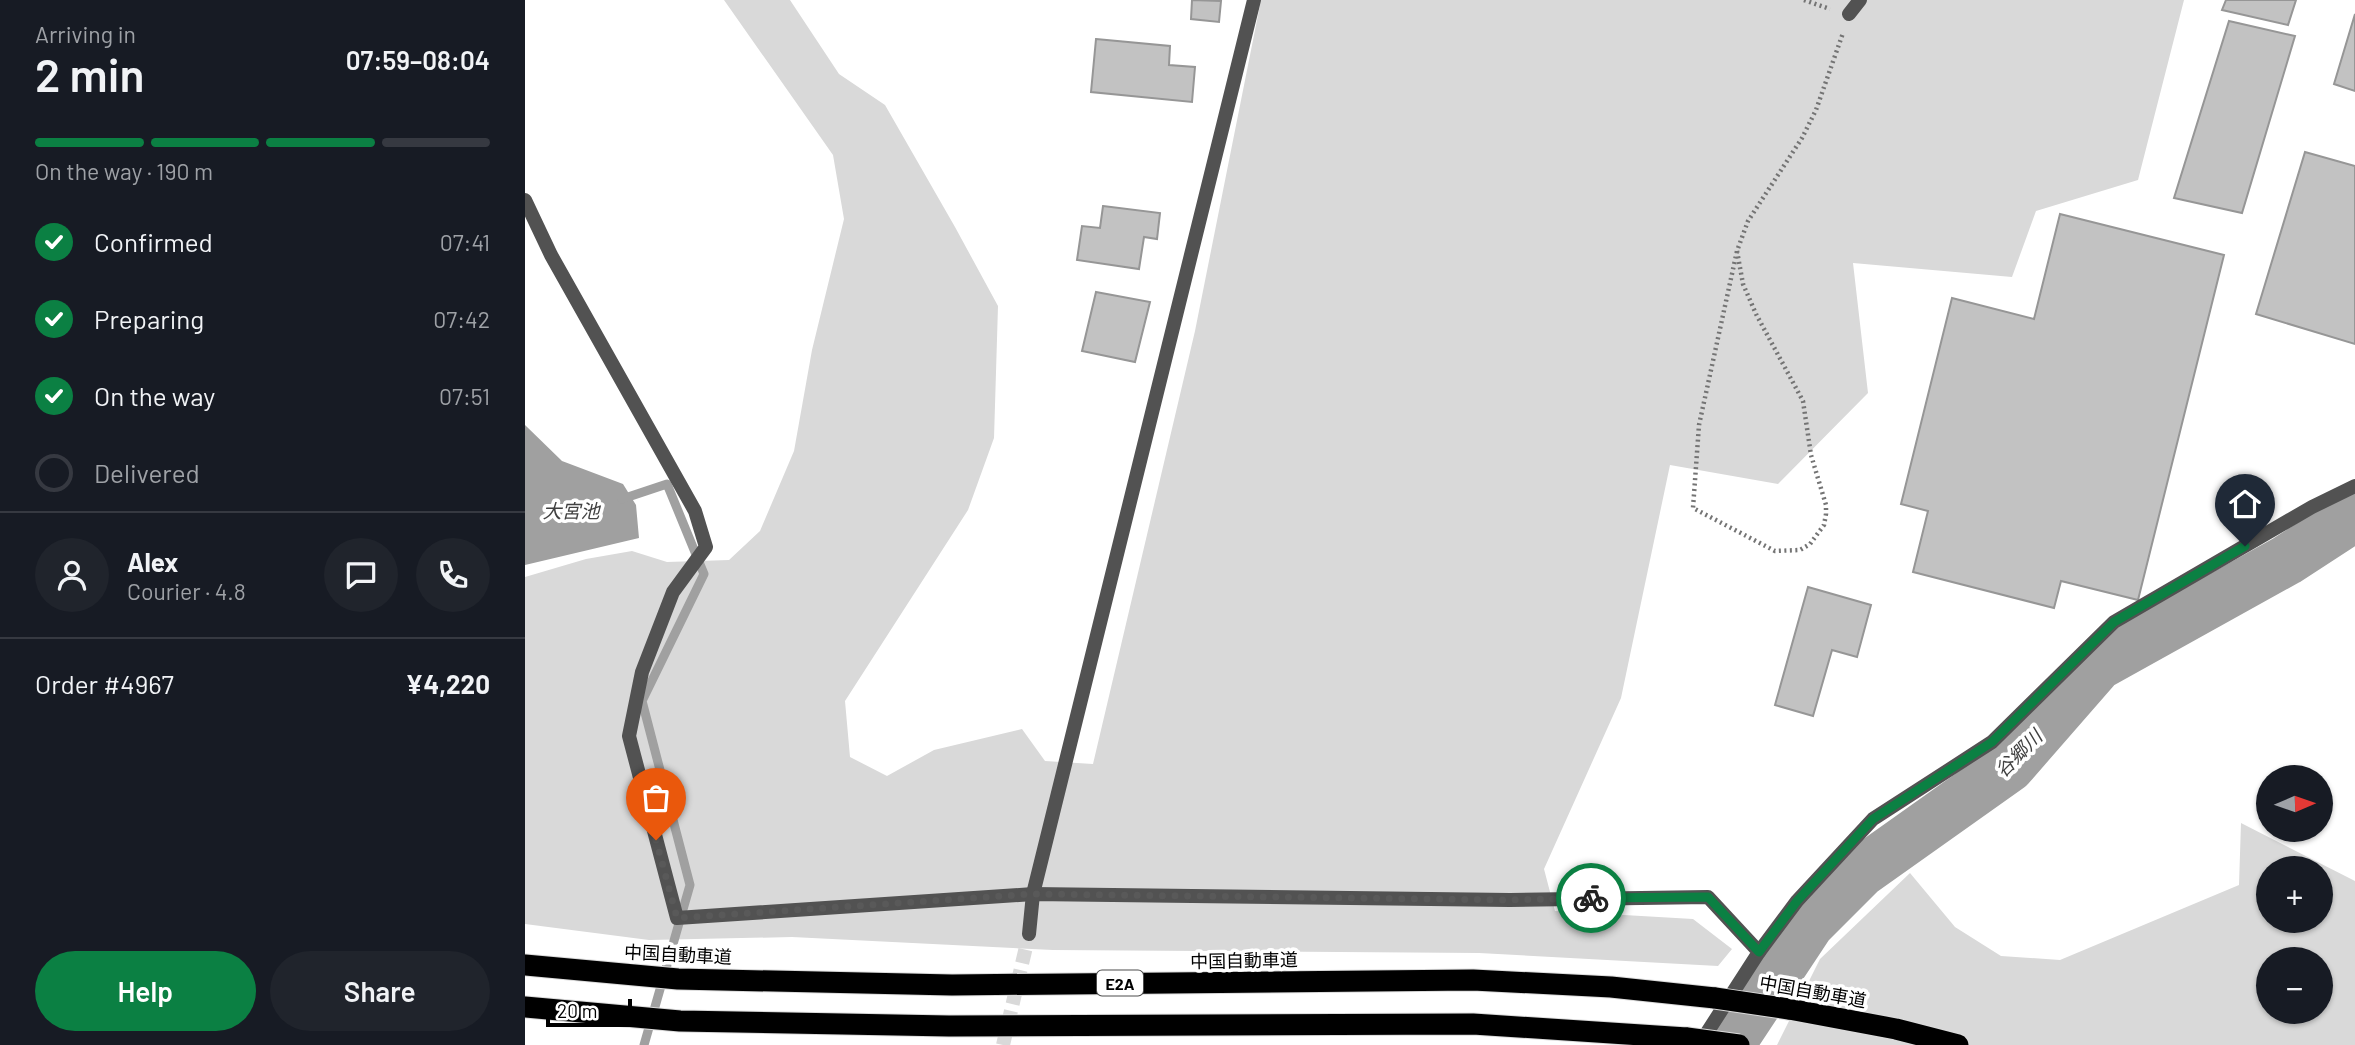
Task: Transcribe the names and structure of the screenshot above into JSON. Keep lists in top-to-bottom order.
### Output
{
  "streets": {
    "highway": ["中国自動車道", "E2A"]
  },
  "water": ["大宮池", "谷郷川"],
  "scale_bar": "20 m",
  "north": "right",
  "page": {
    "heading": ["2 min", "Arriving in", "07:59–08:04"],
    "panel": [
      "Alex",
      "Courier · 4.8",
      "Order #4967",
      "¥4,220"
    ],
    "bar": "On the way · 190 m",
    "list": [
      ["Confirmed", "07:41"],
      ["Preparing", "07:42"],
      ["On the way", "07:51"],
      "Delivered"
    ],
    "map_buttons": ["+", "−"],
    "buttons": ["Help", "Share"],
    "scale": "20 m"
  }
}
